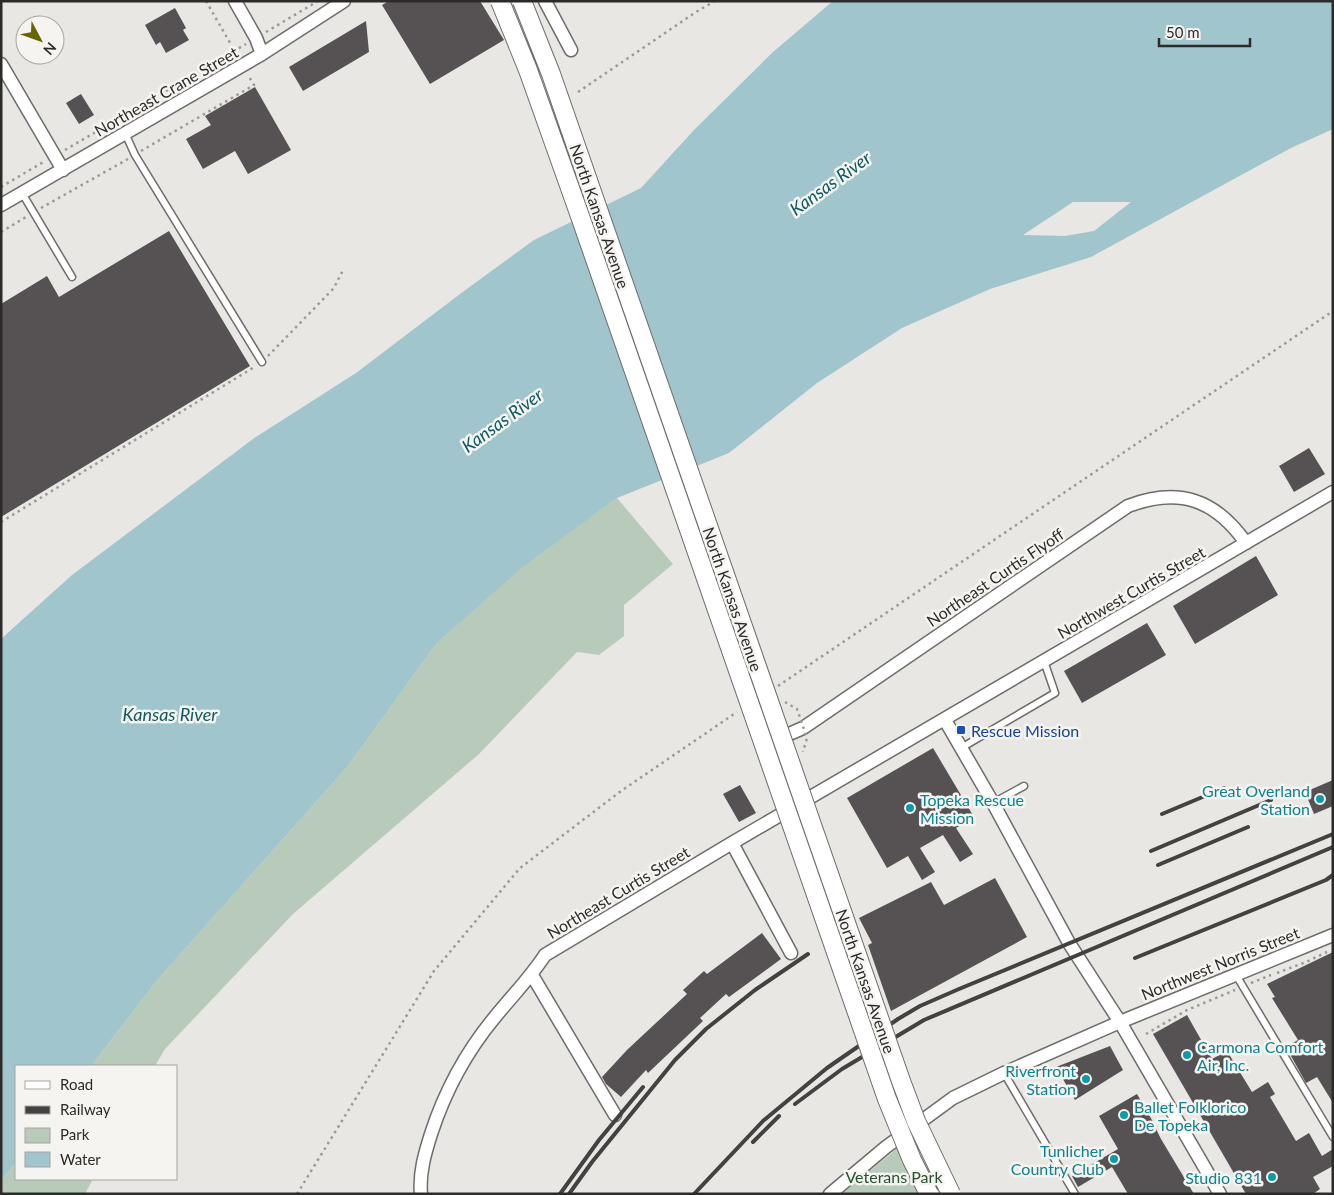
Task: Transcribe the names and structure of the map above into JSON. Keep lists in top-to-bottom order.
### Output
{
  "streets": {
    "main road": ["North Kansas Avenue"],
    "street": [
      "Northeast Crane Street",
      "Northeast Curtis Flyoff",
      "Northwest Curtis Street",
      "Northeast Curtis Street",
      "Northwest Norris Street"
    ]
  },
  "crossings": [
    ["North Kansas Avenue", "Northeast Curtis Flyoff"],
    ["Northeast Curtis Flyoff", "Northwest Curtis Street"],
    ["Northwest Curtis Street", "Northeast Curtis Street"]
  ],
  "water": ["Kansas River"],
  "parks": ["Veterans Park"],
  "places": {
    "transit": ["Rescue Mission"],
    "other": [
      "Great Overland Station",
      "Topeka Rescue Mission",
      "Carmona Comfort Air, Inc.",
      "Riverfront Station",
      "Ballet Folklorico De Topeka",
      "Tunlicher Country Club",
      "Studio 831"
    ]
  },
  "legend": [
    "Road",
    "Railway",
    "Park",
    "Water"
  ],
  "scale_bar": "50 m",
  "north": "bottom right"
}
